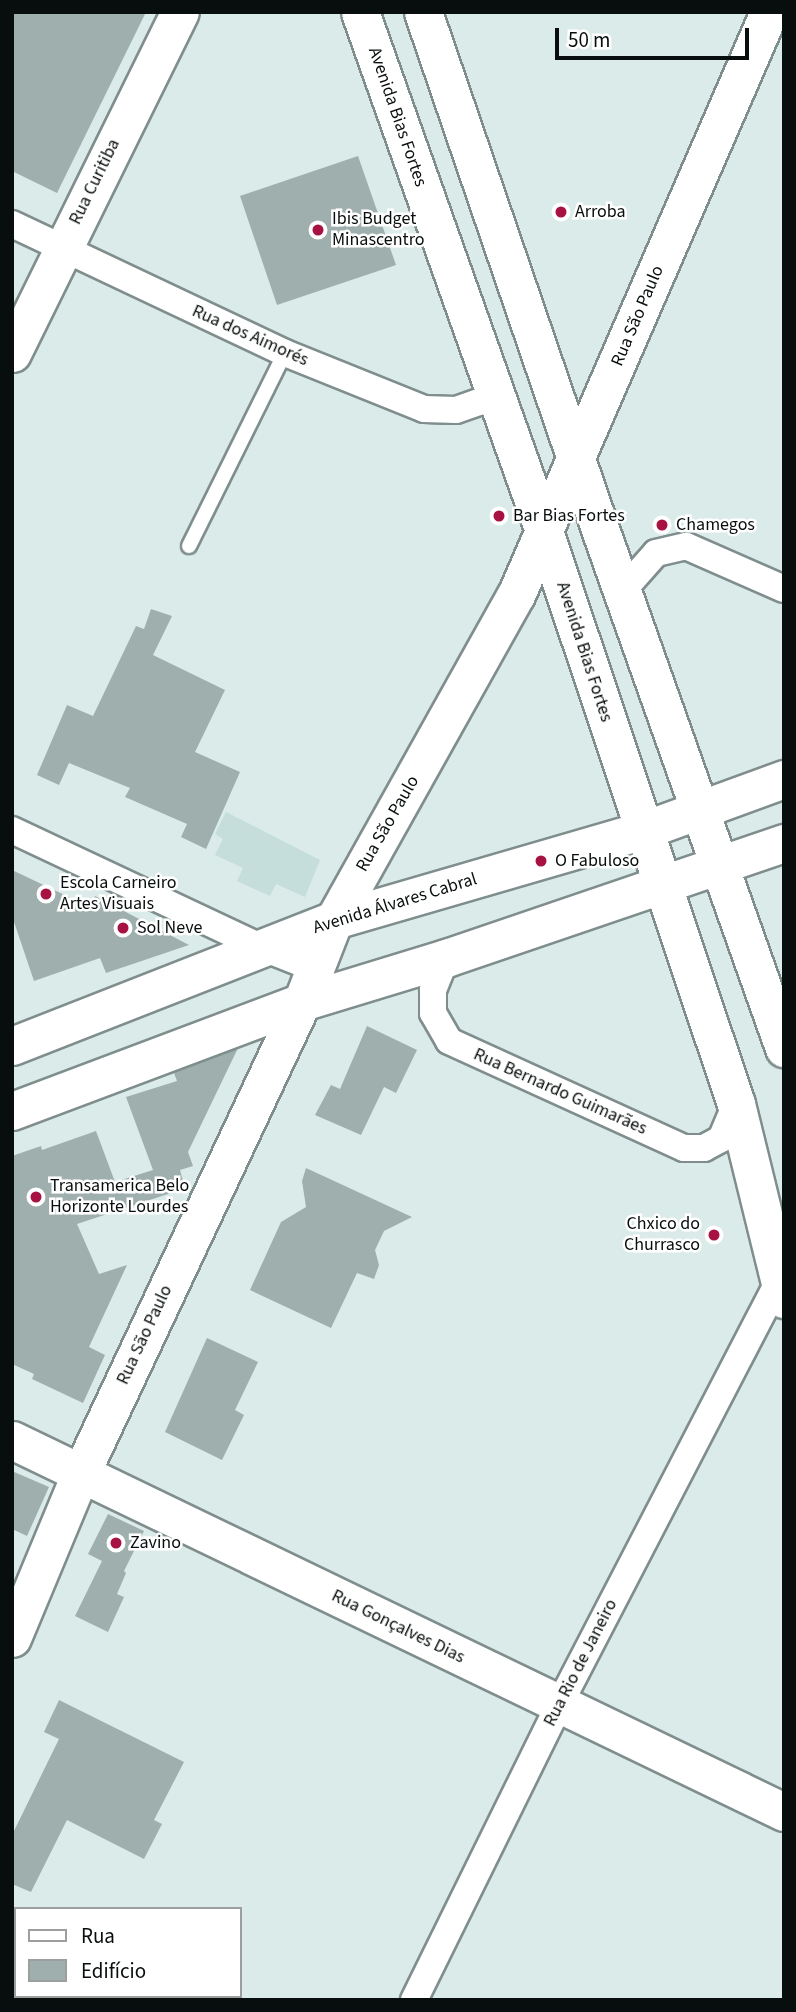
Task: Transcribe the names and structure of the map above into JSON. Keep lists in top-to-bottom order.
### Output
{
  "streets": {
    "street": [
      "Avenida Bias Fortes",
      "Rua Curitiba",
      "Rua São Paulo",
      "Rua dos Aimorés",
      "Avenida Álvares Cabral",
      "Rua Bernardo Guimarães",
      "Rua Gonçalves Dias",
      "Rua Rio de Janeiro"
    ]
  },
  "crossings": [
    ["Avenida Bias Fortes", "Rua São Paulo"],
    ["Avenida Bias Fortes", "Rua dos Aimorés"],
    ["Avenida Bias Fortes", "Avenida Álvares Cabral"],
    ["Avenida Bias Fortes", "Rua Bernardo Guimarães"],
    ["Avenida Bias Fortes", "Rua Rio de Janeiro"],
    ["Rua Curitiba", "Rua dos Aimorés"],
    ["Rua São Paulo", "Avenida Álvares Cabral"],
    ["Rua São Paulo", "Rua Gonçalves Dias"],
    ["Rua Gonçalves Dias", "Rua Rio de Janeiro"]
  ],
  "places": [
    "Arroba",
    "Ibis Budget Minascentro",
    "Bar Bias Fortes",
    "Chamegos",
    "O Fabuloso",
    "Escola Carneiro Artes Visuais",
    "Sol Neve",
    "Transamerica Belo Horizonte Lourdes",
    "Chxico do Churrasco",
    "Zavino"
  ],
  "legend": ["Rua", "Edifício"],
  "scale_bar": "50 m"
}
